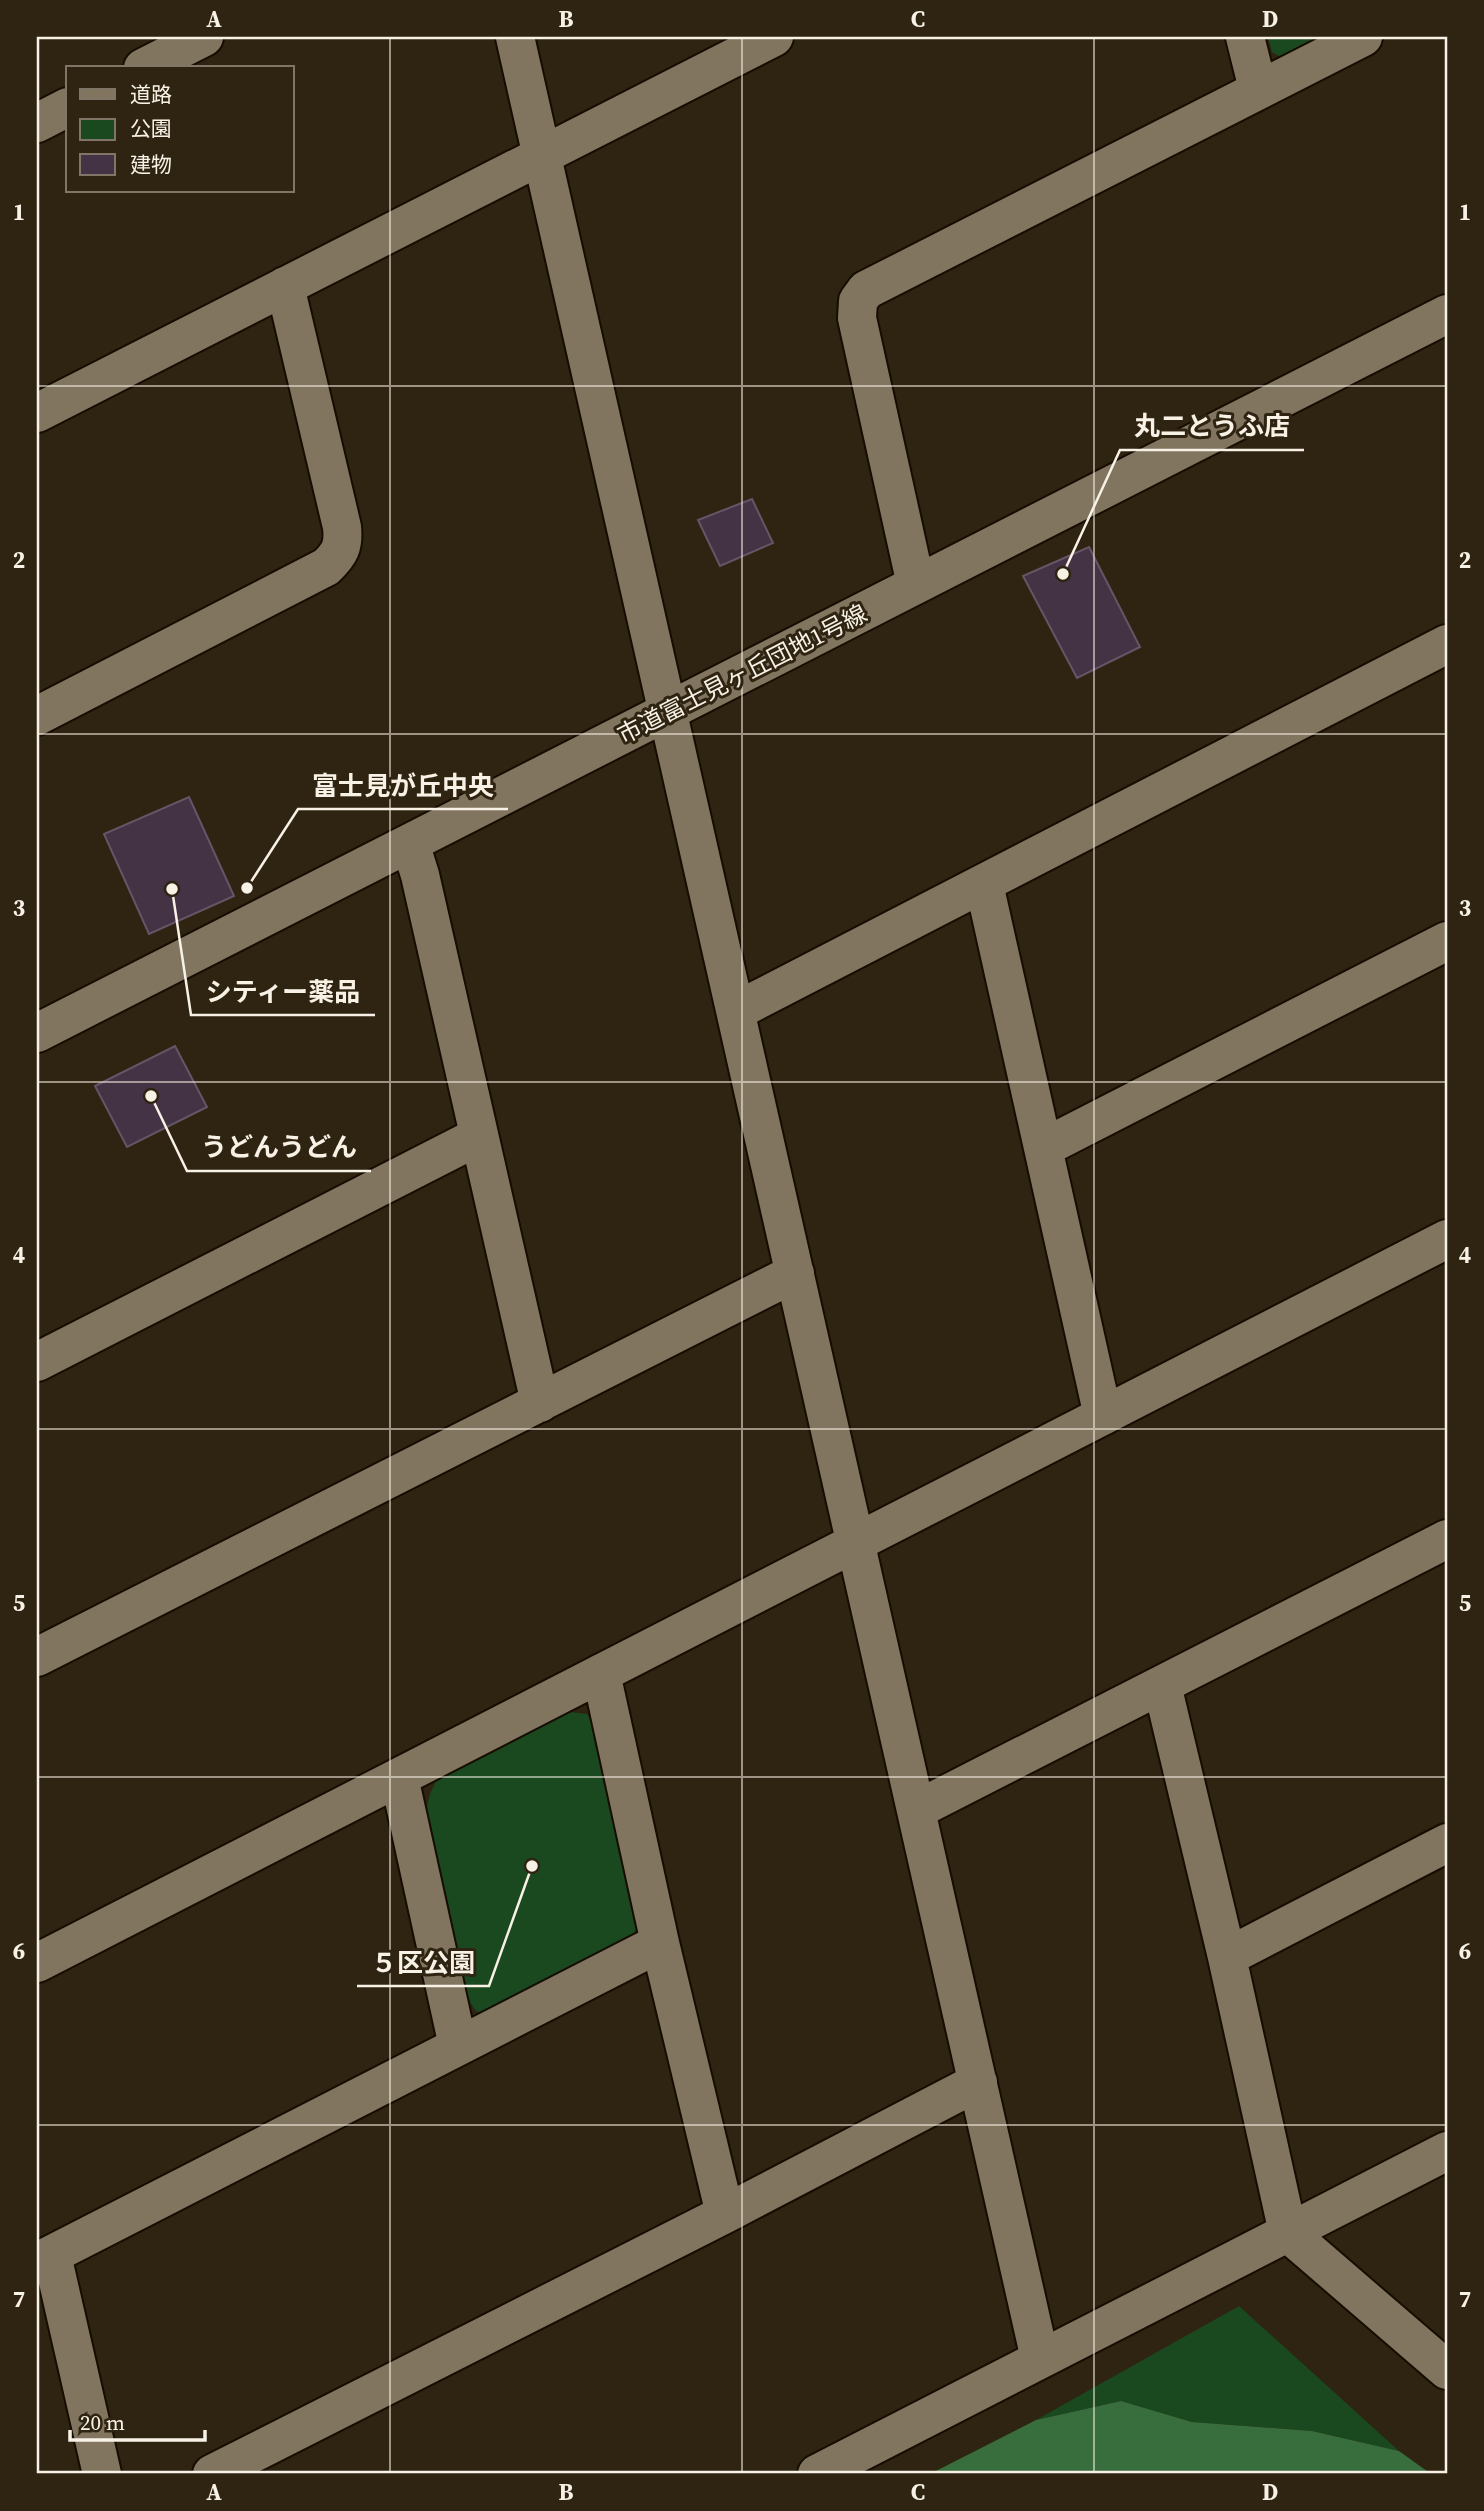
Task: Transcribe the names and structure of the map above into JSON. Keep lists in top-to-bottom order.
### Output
{
  "streets": {
    "street": ["市道富士見ヶ丘団地1号線"]
  },
  "places": [
    "丸二とうふ店",
    "富士見が丘中央",
    "シティー薬品",
    "うどんうどん",
    "５区公園"
  ],
  "legend": ["道路", "公園", "建物"],
  "scale_bar": "20 m",
  "grid": {
    "columns": [
      "A",
      "B",
      "C",
      "D"
    ],
    "rows": [
      "1",
      "2",
      "3",
      "4",
      "5",
      "6",
      "7"
    ]
  }
}
